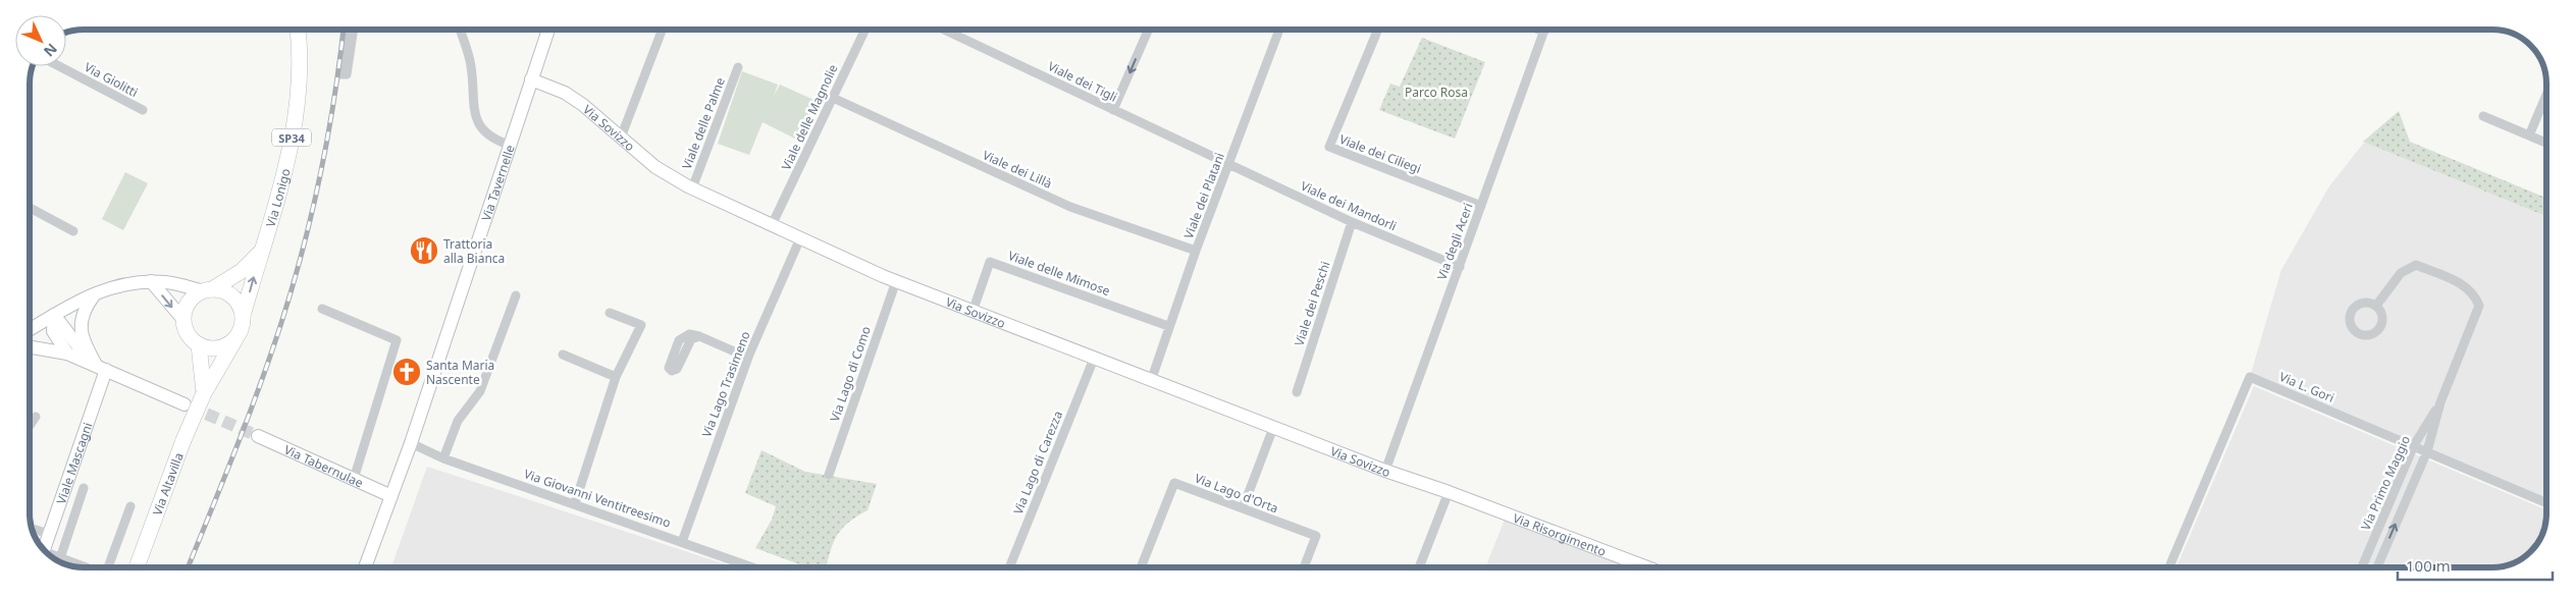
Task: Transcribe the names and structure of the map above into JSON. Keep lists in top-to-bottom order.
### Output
{
  "streets": {
    "main road": ["SP34", "Via Lonigo", "Via Altavilla"],
    "street": [
      "Via Giolitti",
      "Viale dei Tigli",
      "Viale delle Magnolie",
      "Viale delle Palme",
      "Via Sovizzo",
      "Viale dei Ciliegi",
      "Viale dei Lillà",
      "Via Tavernelle",
      "Viale dei Platani",
      "Viale dei Mandorli",
      "Via degli Aceri",
      "Viale delle Mimose",
      "Viale dei Peschi",
      "Via Lago di Como",
      "Via Lago Trasimeno",
      "Via L. Gori",
      "Via Lago di Carezza",
      "Viale Mascagni",
      "Via Tabernulae",
      "Via Primo Maggio",
      "Via Lago d'Orta",
      "Via Giovanni Ventitreesimo",
      "Via Risorgimento"
    ]
  },
  "crossings": [
    ["Viale dei Tigli", "Viale dei Platani"],
    ["Viale dei Tigli", "Viale dei Mandorli"],
    ["Viale delle Magnolie", "Via Sovizzo"],
    ["Viale delle Magnolie", "Viale dei Lillà"],
    ["Viale delle Palme", "Via Sovizzo"],
    ["Via Sovizzo", "Via Tavernelle"],
    ["Via Sovizzo", "Viale dei Platani"],
    ["Via Sovizzo", "Via degli Aceri"],
    ["Via Sovizzo", "Viale delle Mimose"],
    ["Via Sovizzo", "Via Lago di Como"],
    ["Via Sovizzo", "Via Lago Trasimeno"],
    ["Via Sovizzo", "Via Lago di Carezza"],
    ["Via Sovizzo", "Via Risorgimento"],
    ["SP34", "Via Lonigo"],
    ["SP34", "Via Altavilla"],
    ["Viale dei Ciliegi", "Via degli Aceri"],
    ["Viale dei Lillà", "Viale dei Platani"],
    ["Via Tavernelle", "Via Tabernulae"],
    ["Via Tavernelle", "Via Giovanni Ventitreesimo"],
    ["Viale dei Platani", "Viale dei Mandorli"],
    ["Viale dei Platani", "Viale delle Mimose"],
    ["Via Lonigo", "Via Altavilla"],
    ["Viale dei Mandorli", "Via degli Aceri"],
    ["Viale dei Mandorli", "Viale dei Peschi"],
    ["Via Lago Trasimeno", "Via Giovanni Ventitreesimo"],
    ["Via L. Gori", "Via Primo Maggio"]
  ],
  "parks": ["Parco Rosa"],
  "places": {
    "restaurant": ["Trattoria alla Bianca"],
    "church": ["Santa Maria Nascente"]
  },
  "scale_bar": "100 m",
  "north": "bottom right"
}
